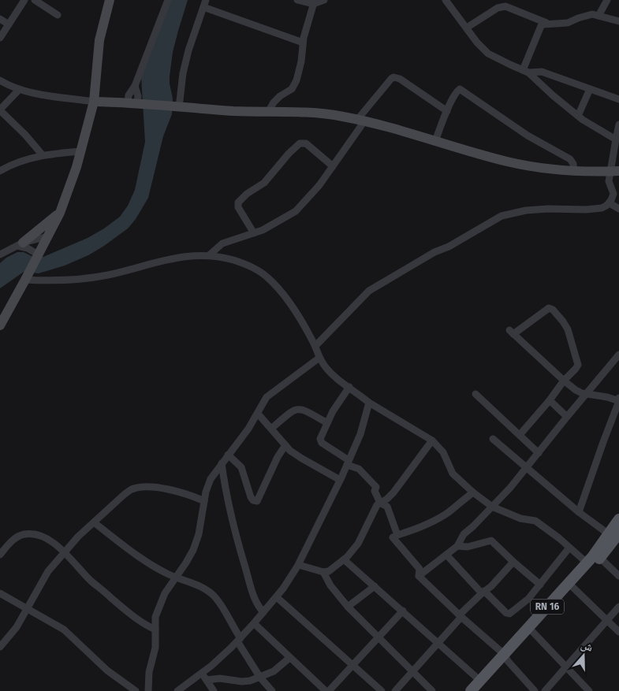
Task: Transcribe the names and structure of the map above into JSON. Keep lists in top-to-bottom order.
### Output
{
  "streets": {
    "main road": ["RN 16"]
  },
  "north": "top"
}
